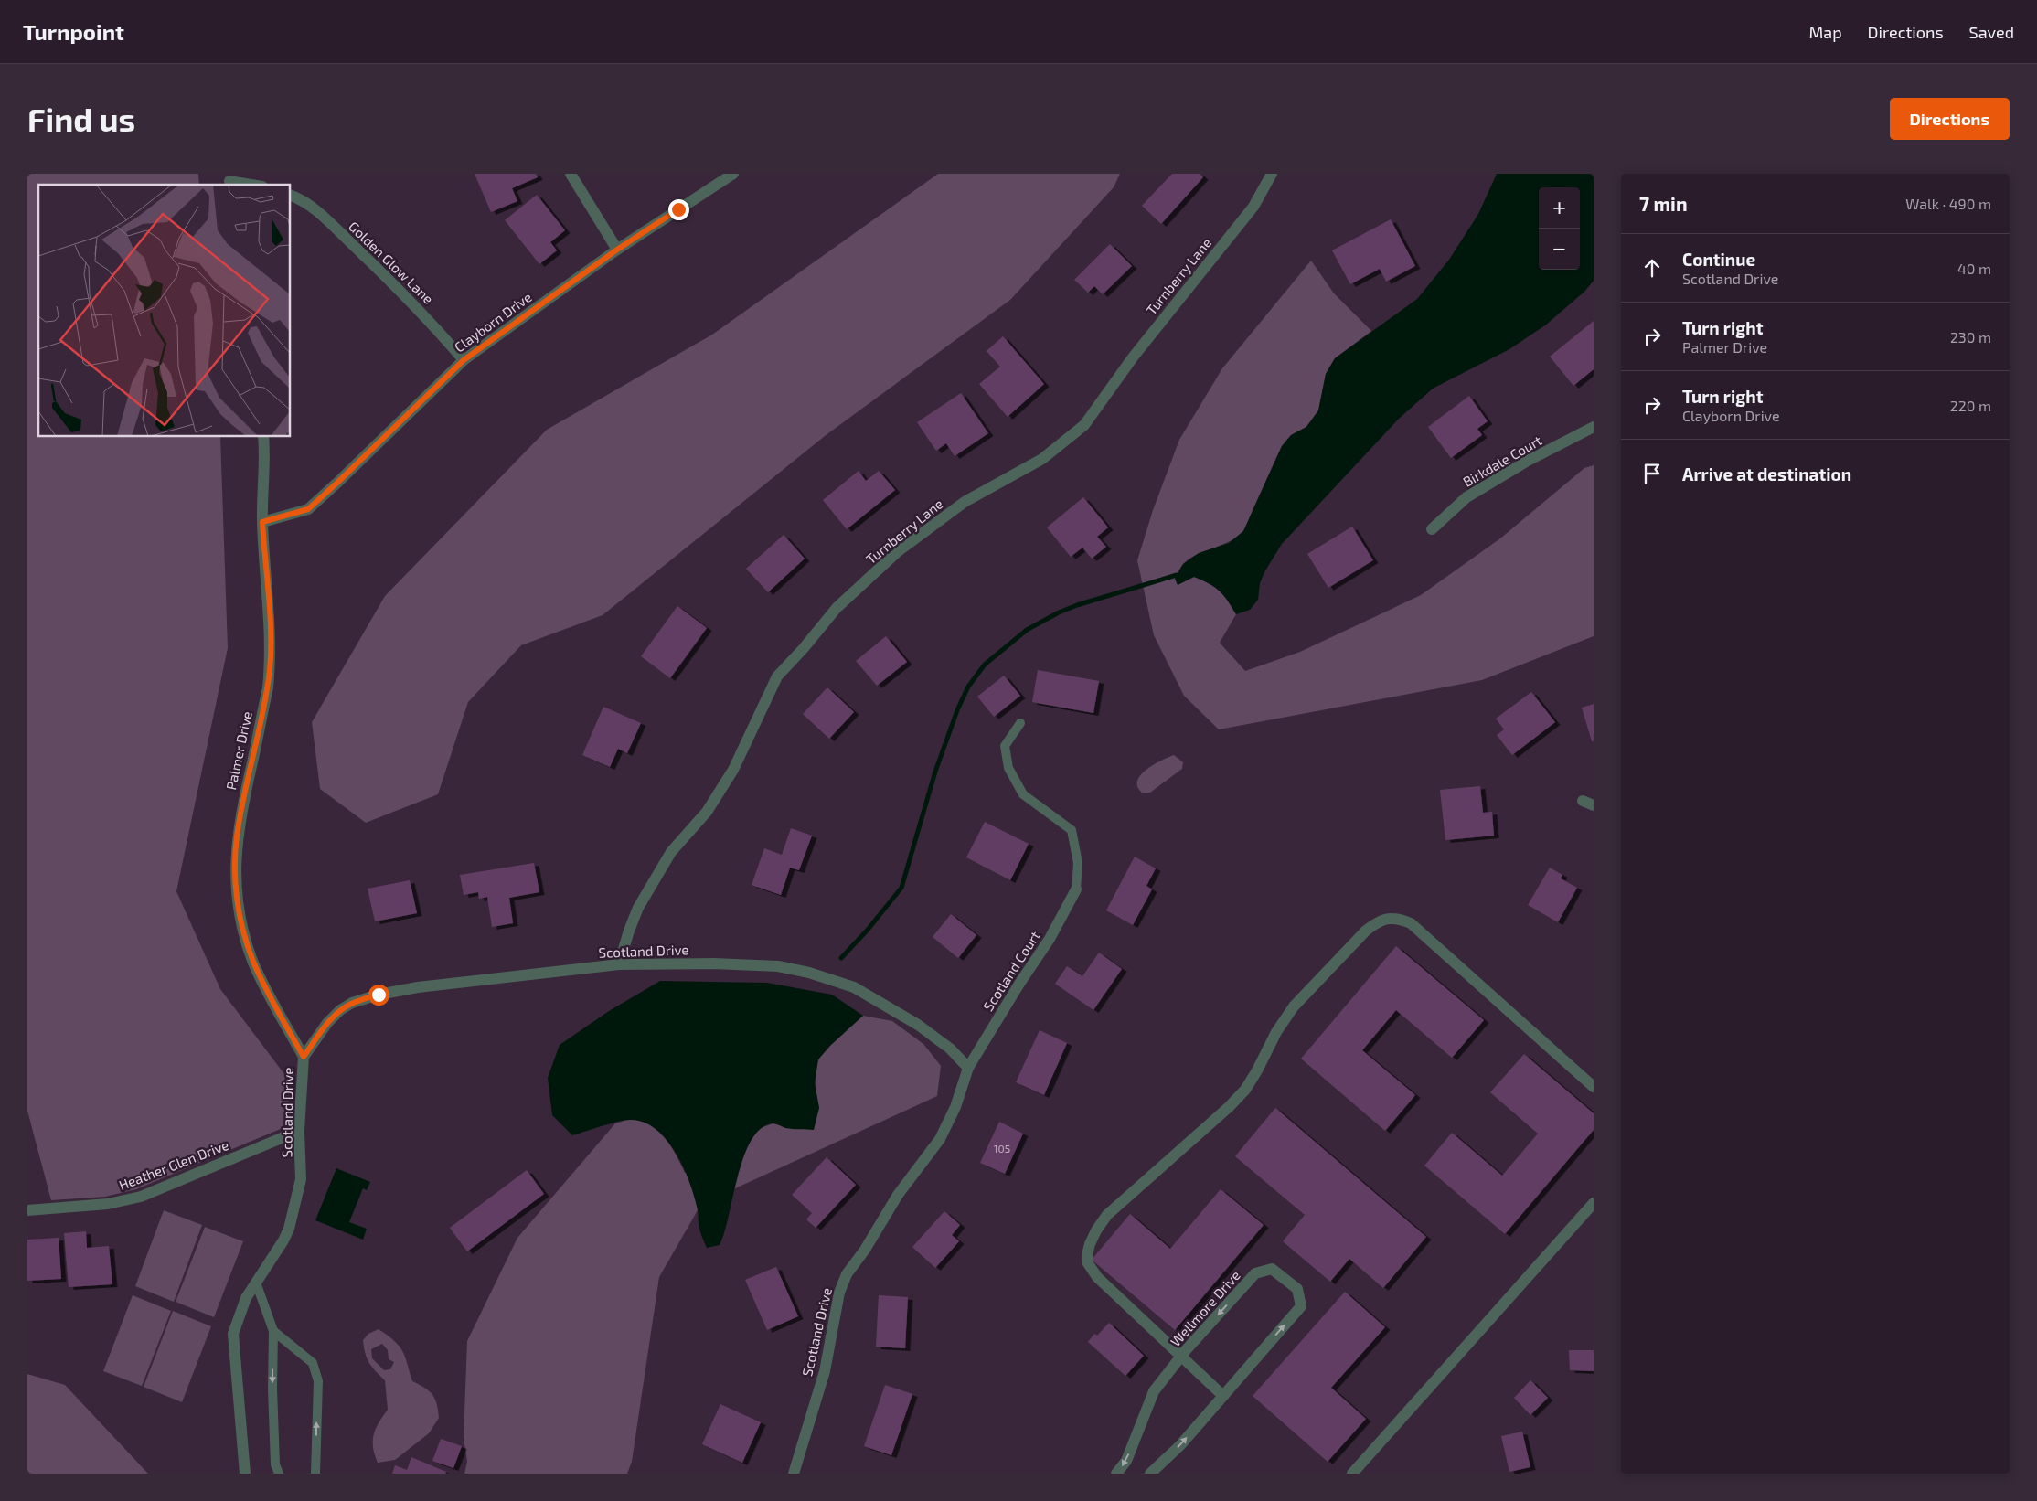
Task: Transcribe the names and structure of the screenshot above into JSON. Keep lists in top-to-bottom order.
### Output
{
  "streets": {
    "street": [
      "Golden Glow Lane",
      "Turnberry Lane",
      "Clayborn Drive",
      "Birkdale Court",
      "Palmer Drive",
      "Scotland Drive",
      "Scotland Court",
      "Heather Glen Drive",
      "Wellmore Drive"
    ]
  },
  "crossings": [
    ["Golden Glow Lane", "Clayborn Drive"],
    ["Turnberry Lane", "Scotland Drive"],
    ["Clayborn Drive", "Palmer Drive"],
    ["Palmer Drive", "Scotland Drive"],
    ["Scotland Drive", "Scotland Court"],
    ["Scotland Drive", "Heather Glen Drive"]
  ],
  "house_numbers": ["105"],
  "page": {
    "header": "Turnpoint",
    "nav": ["Map", "Directions", "Saved"],
    "buttons": "Directions",
    "title": "Find us",
    "heading": ["7 min", "Walk · 490 m"],
    "map_buttons": ["+", "−"],
    "list": [
      ["Continue", "Scotland Drive", "40 m"],
      ["Turn right", "Palmer Drive", "230 m"],
      ["Turn right", "Clayborn Drive", "220 m"],
      "Arrive at destination"
    ]
  }
}
